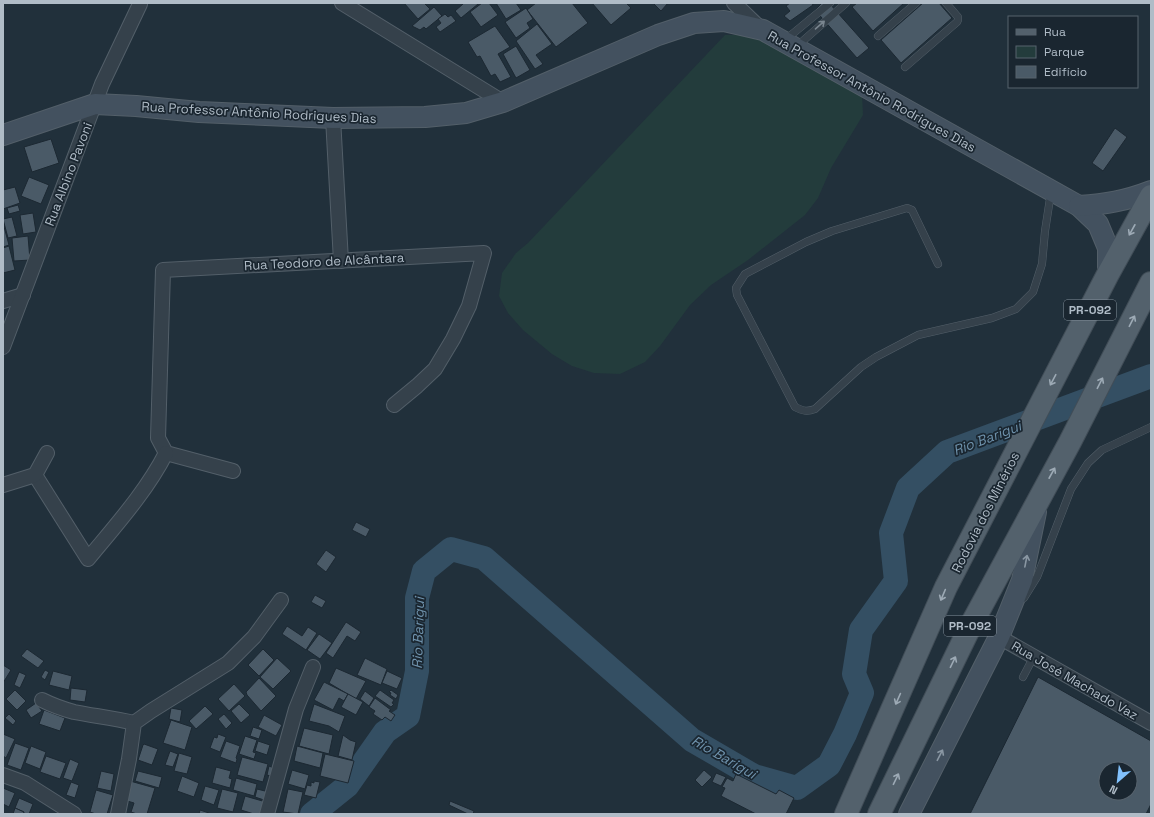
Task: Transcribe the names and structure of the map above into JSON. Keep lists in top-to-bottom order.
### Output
{
  "streets": {
    "main road": ["Rua Professor Antônio Rodrigues Dias", "PR-092", "Rodovia dos Minérios"],
    "street": ["Rua Albino Pavoni", "Rua Teodoro de Alcântara", "Rua José Machado Vaz"]
  },
  "crossings": [
    ["Rua Professor Antônio Rodrigues Dias", "Rua Albino Pavoni"],
    ["Rua Professor Antônio Rodrigues Dias", "Rodovia dos Minérios"]
  ],
  "water": ["Rio Barigui"],
  "legend": ["Rua", "Parque", "Edifício"],
  "north": "bottom left"
}
